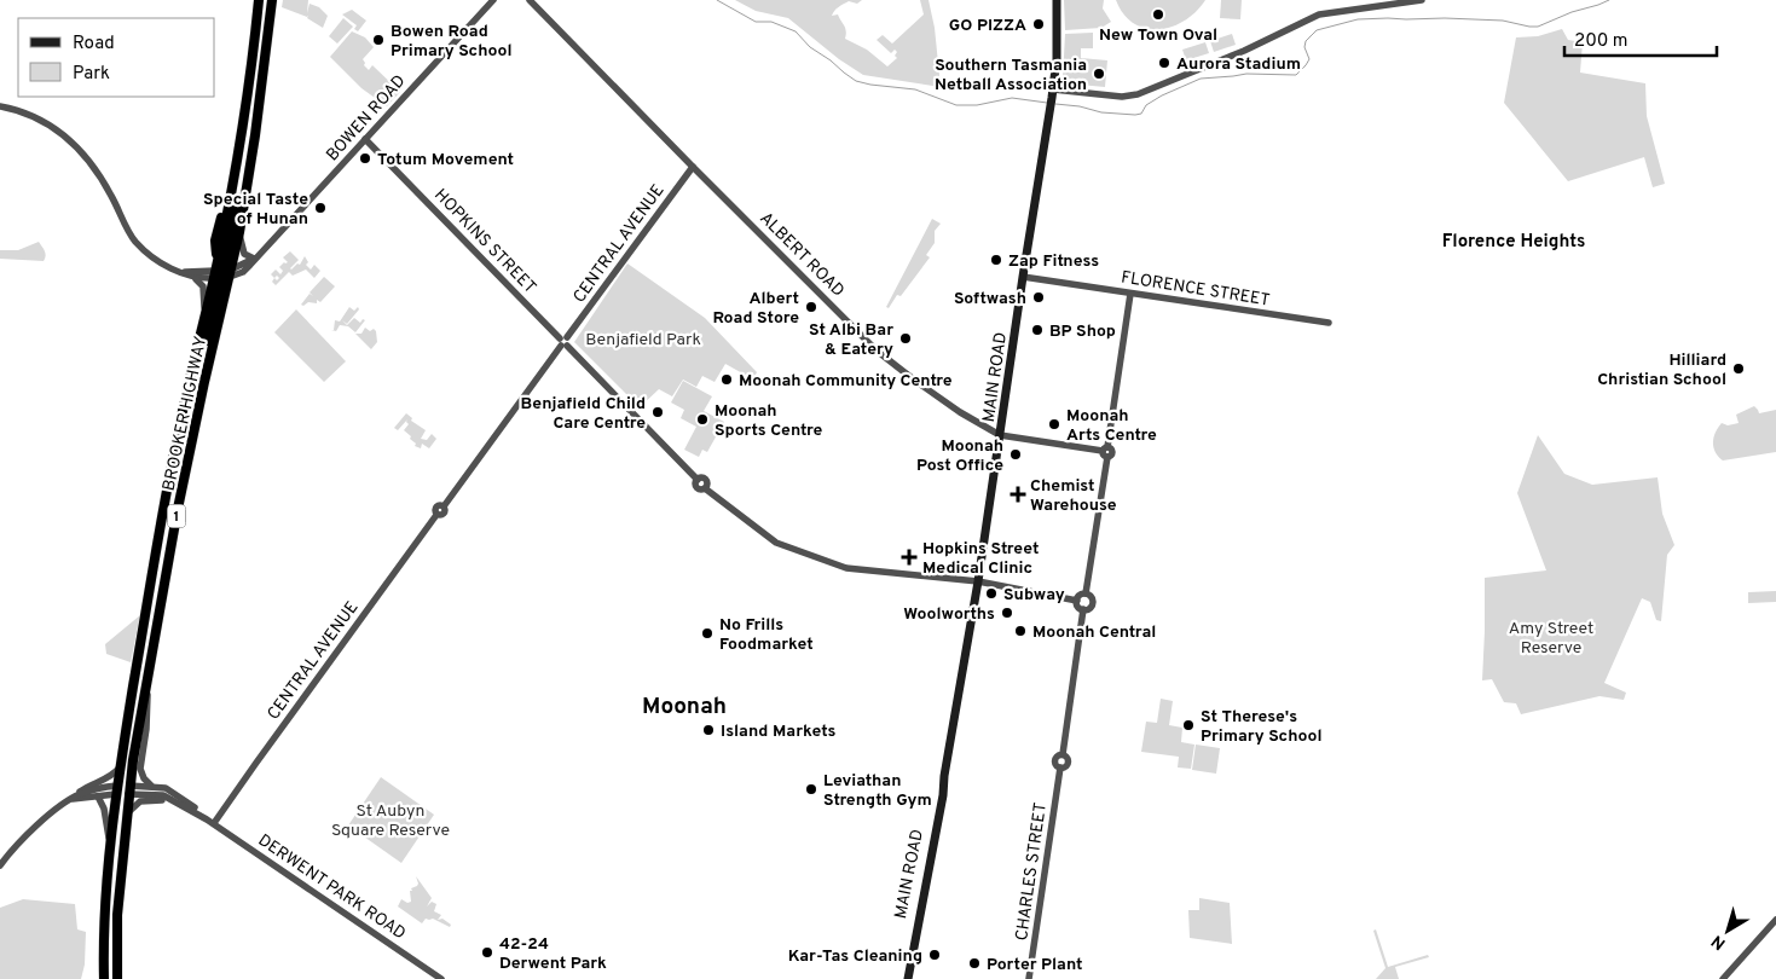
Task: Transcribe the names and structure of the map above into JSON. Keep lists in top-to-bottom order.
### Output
{
  "streets": {
    "highway": ["BROOKER HIGHWAY", "1", "DERWENT PARK ROAD"],
    "main road": ["MAIN ROAD"],
    "street": [
      "BOWEN ROAD",
      "HOPKINS STREET",
      "CENTRAL AVENUE",
      "ALBERT ROAD",
      "FLORENCE STREET",
      "CHARLES STREET"
    ]
  },
  "crossings": [
    ["BOWEN ROAD", "HOPKINS STREET"],
    ["BOWEN ROAD", "BROOKER HIGHWAY"],
    ["HOPKINS STREET", "CENTRAL AVENUE"],
    ["HOPKINS STREET", "MAIN ROAD"],
    ["CENTRAL AVENUE", "ALBERT ROAD"],
    ["CENTRAL AVENUE", "DERWENT PARK ROAD"],
    ["ALBERT ROAD", "MAIN ROAD"],
    ["FLORENCE STREET", "MAIN ROAD"],
    ["BROOKER HIGHWAY", "DERWENT PARK ROAD"]
  ],
  "districts": ["Florence Heights", "Moonah"],
  "parks": ["Benjafield Park", "Amy Street Reserve", "St Aubyn Square Reserve"],
  "places": {
    "other": [
      "New Town Oval",
      "GO PIZZA",
      "Bowen Road Primary School",
      "Aurora Stadium",
      "Southern Tasmania Netball Association",
      "Totum Movement",
      "Special Taste of Hunan",
      "Zap Fitness",
      "Softwash",
      "Albert Road Store",
      "BP Shop",
      "St Albi Bar & Eatery",
      "Hilliard Christian School",
      "Moonah Community Centre",
      "Benjafield Child Care Centre",
      "Moonah Sports Centre",
      "Moonah Arts Centre",
      "Moonah Post Office",
      "Subway",
      "Woolworths",
      "Moonah Central",
      "No Frills Foodmarket",
      "St Therese's Primary School",
      "Island Markets",
      "Leviathan Strength Gym",
      "42-24 Derwent Park",
      "Kar-Tas Cleaning",
      "Porter Plant"
    ],
    "health": ["Chemist Warehouse", "Hopkins Street Medical Clinic"]
  },
  "legend": ["Road", "Park"],
  "scale_bar": "200 m",
  "north": "bottom left"
}
